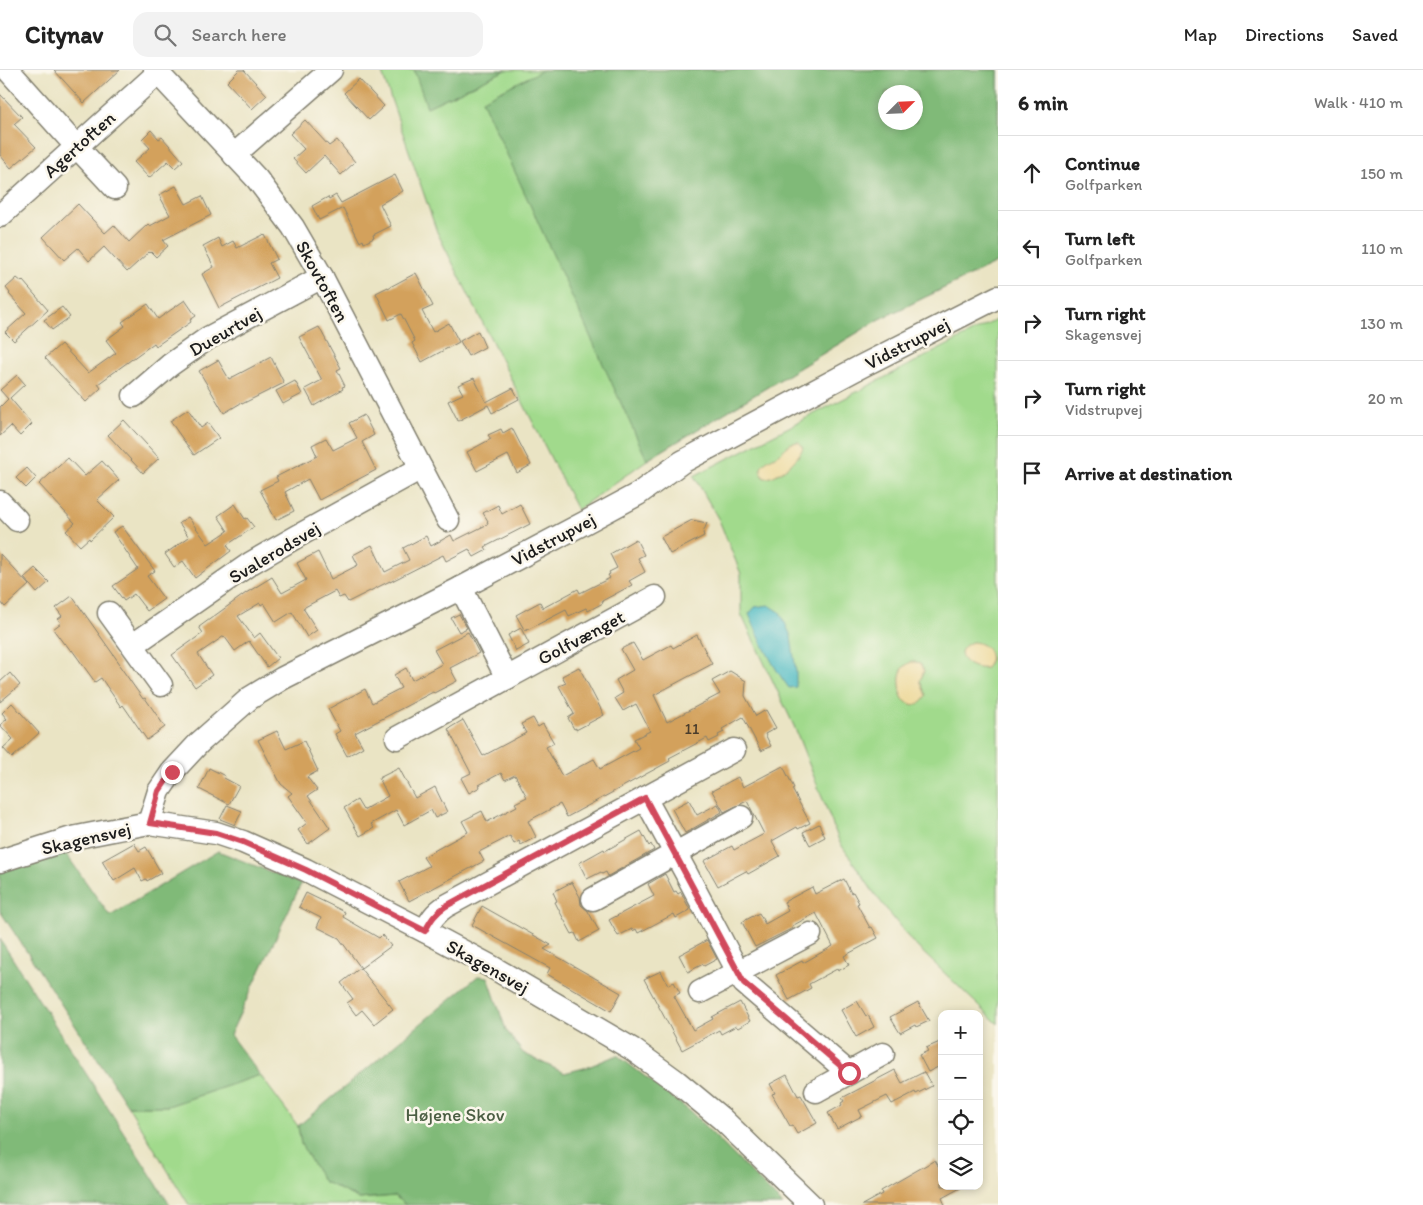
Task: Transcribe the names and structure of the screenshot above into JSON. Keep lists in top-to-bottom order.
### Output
{
  "streets": {
    "street": [
      "Agertoften",
      "Skovtoften",
      "Dueurtvej",
      "Vidstrupvej",
      "Svalerodsvej",
      "Golfvænget",
      "Skagensvej"
    ]
  },
  "crossings": [
    ["Agertoften", "Skovtoften"],
    ["Skovtoften", "Dueurtvej"],
    ["Skovtoften", "Svalerodsvej"],
    ["Vidstrupvej", "Skagensvej"]
  ],
  "parks": ["Højene Skov"],
  "house_numbers": ["11"],
  "north": "top right",
  "page": {
    "header": "Citynav",
    "search": "Search here",
    "nav": ["Map", "Directions", "Saved"],
    "heading": ["6 min", "Walk · 410 m"],
    "list": [
      ["Continue", "Golfparken", "150 m"],
      ["Turn left", "Golfparken", "110 m"],
      ["Turn right", "Skagensvej", "130 m"],
      ["Turn right", "Vidstrupvej", "20 m"],
      "Arrive at destination"
    ],
    "map_buttons": ["+", "−"]
  }
}
